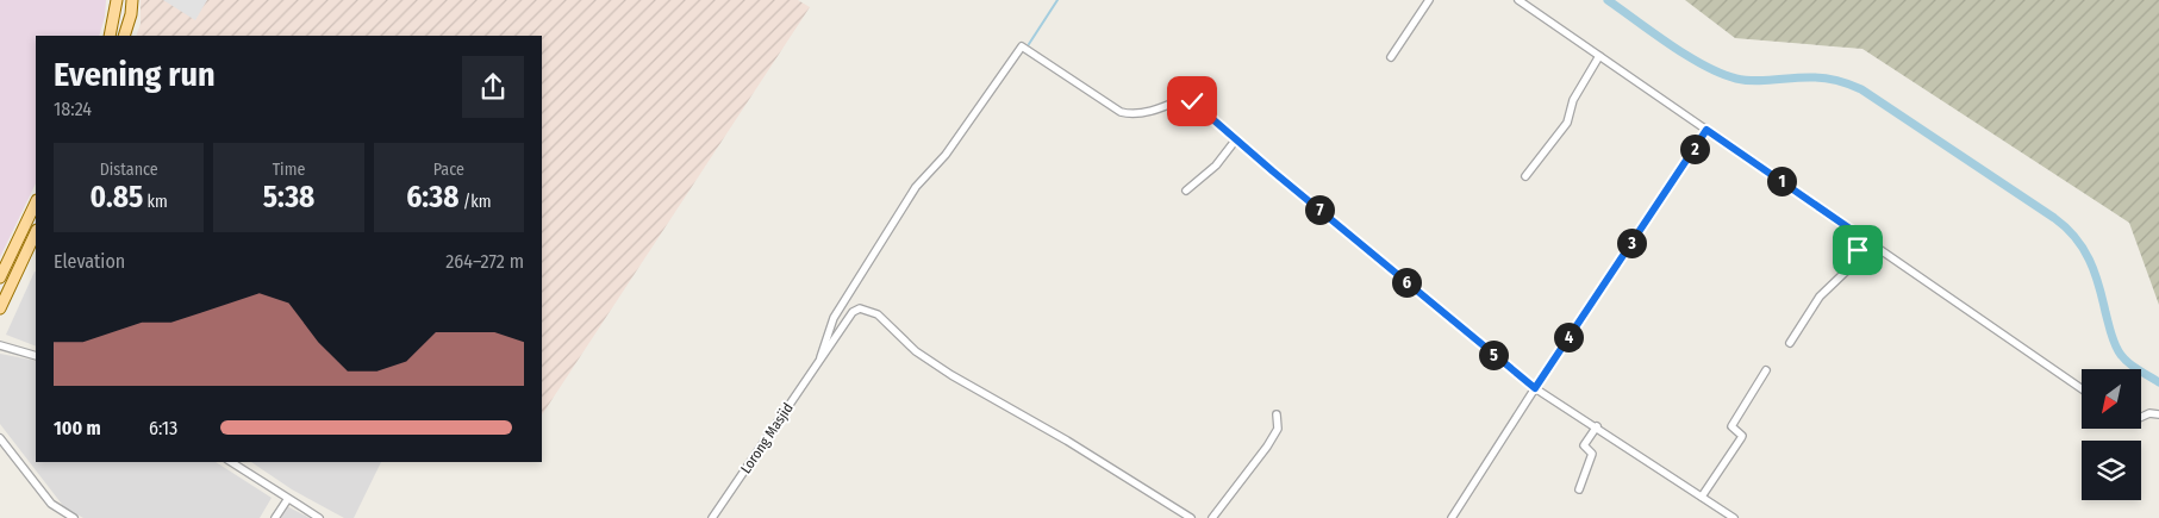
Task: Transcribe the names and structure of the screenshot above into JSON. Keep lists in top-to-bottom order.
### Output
{
  "streets": {
    "street": ["Lorong Masjid"]
  },
  "north": "bottom left",
  "page": {
    "heading": ["Evening run", "18:24"],
    "pins": [
      "2",
      "1",
      "7",
      "3",
      "6",
      "4",
      "5"
    ],
    "stats": [
      ["Distance", "0.85 km"],
      ["Time", "5:38"],
      ["Pace", "6:38 /km"]
    ],
    "chart": ["Elevation", "264–272 m"],
    "list": [
      {
        "name": "100 m",
        "note": "6:13"
      }
    ]
  }
}
